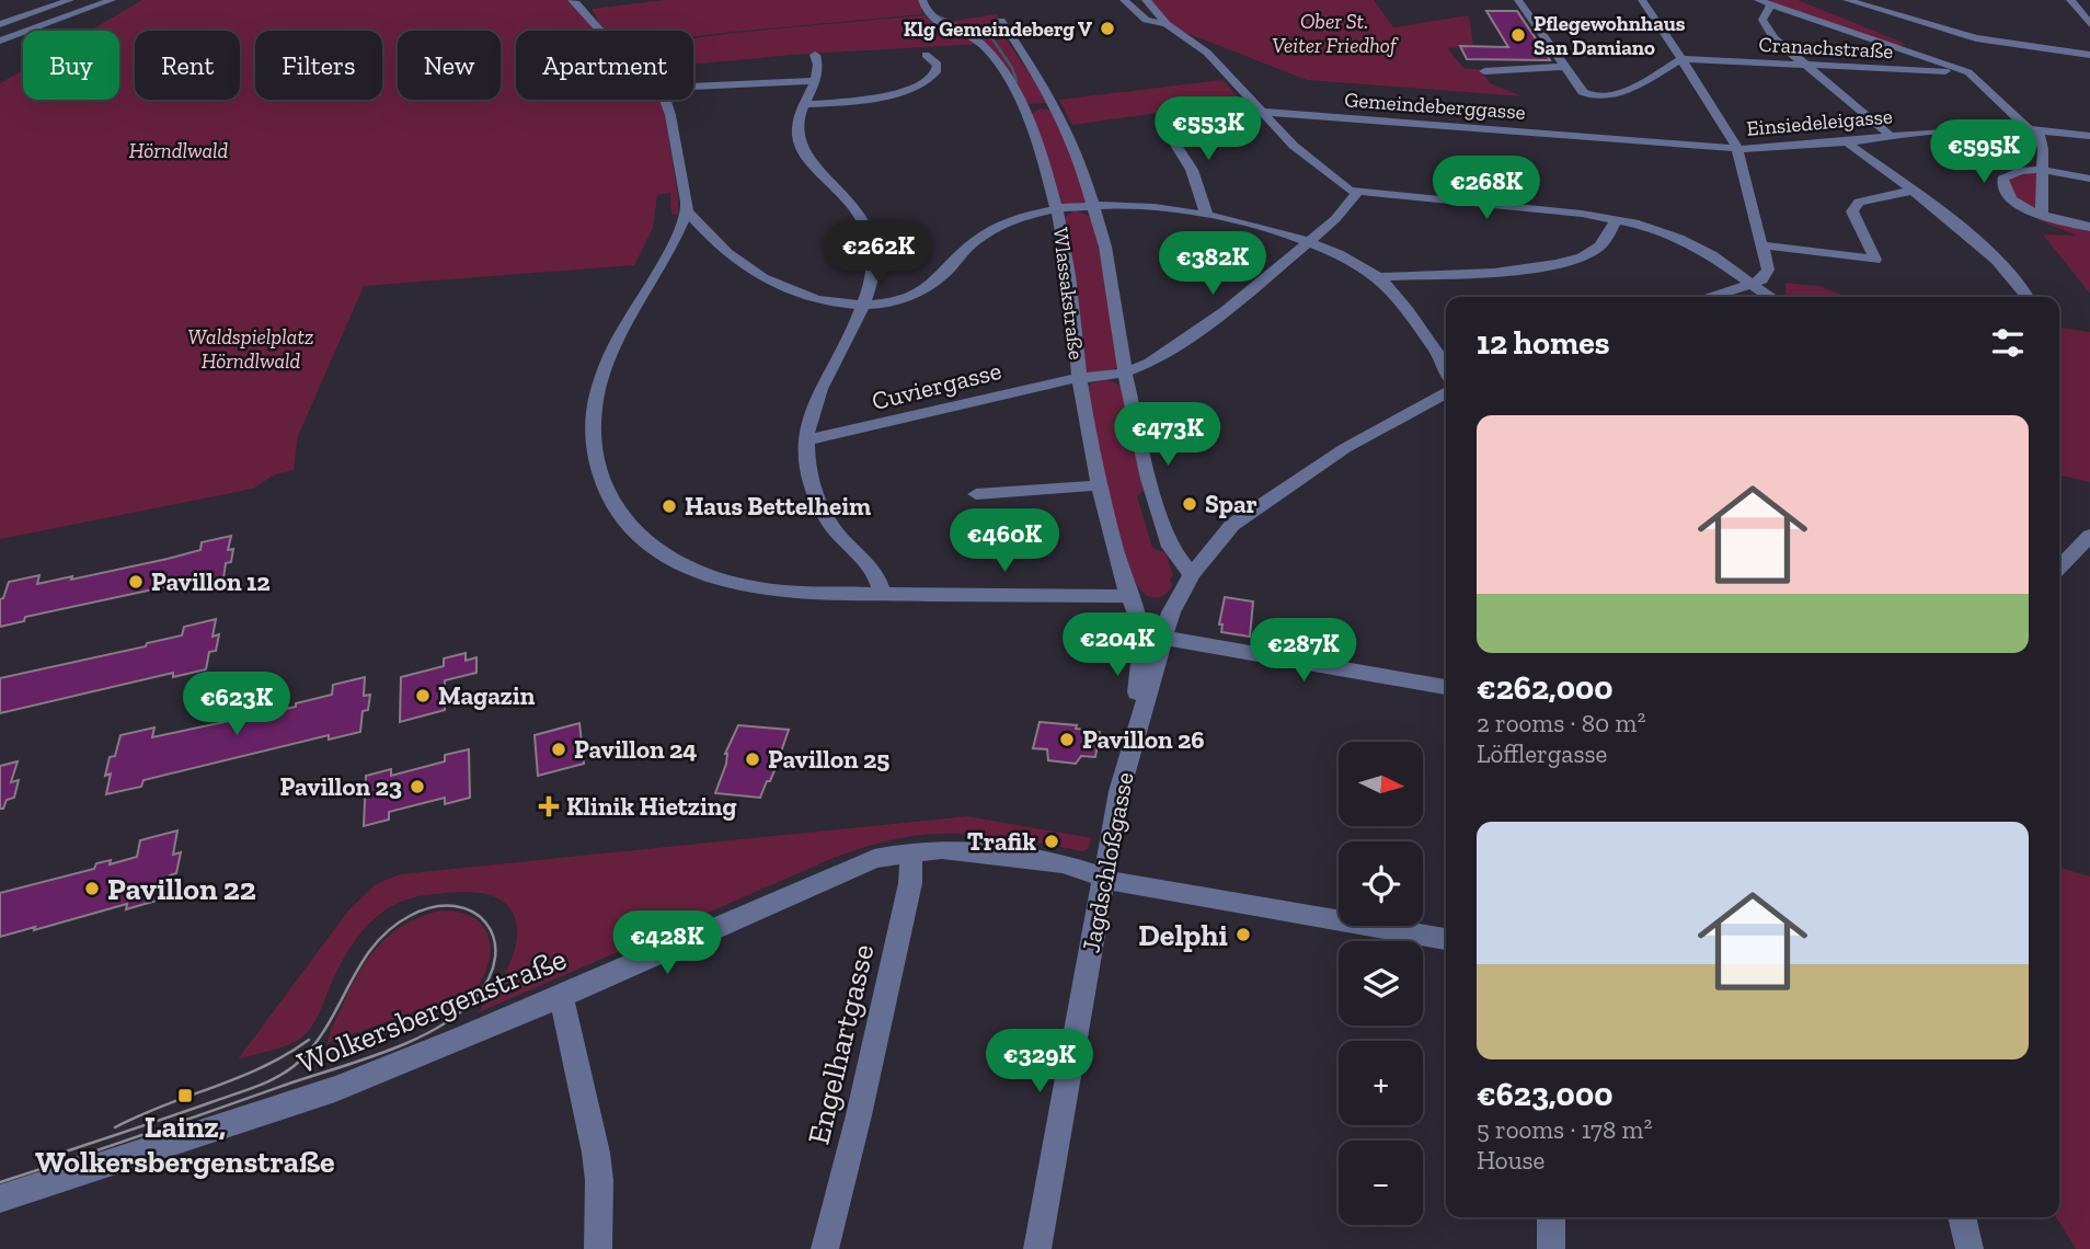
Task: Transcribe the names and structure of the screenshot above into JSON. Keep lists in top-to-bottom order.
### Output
{
  "streets": {
    "street": [
      "Cranachstraße",
      "Gemeindeberggasse",
      "Einsiedeleigasse",
      "Wlassakstraße",
      "Cuviergasse",
      "Jagdschloßgasse",
      "Wolkersbergenstraße",
      "Engelhartgasse"
    ]
  },
  "crossings": [
    ["Gemeindeberggasse", "Einsiedeleigasse"],
    ["Wlassakstraße", "Cuviergasse"],
    ["Wlassakstraße", "Jagdschloßgasse"],
    ["Jagdschloßgasse", "Wolkersbergenstraße"],
    ["Wolkersbergenstraße", "Engelhartgasse"]
  ],
  "parks": ["Ober St. Veiter Friedhof", "Hörndlwald", "Waldspielplatz Hörndlwald"],
  "places": {
    "other": [
      "Klg Gemeindeberg V",
      "Pflegewohnhaus San Damiano",
      "Spar",
      "Haus Bettelheim",
      "Pavillon 12",
      "Magazin",
      "Pavillon 26",
      "Pavillon 24",
      "Pavillon 25",
      "Pavillon 23",
      "Trafik",
      "Pavillon 22",
      "Delphi"
    ],
    "health": ["Klinik Hietzing"],
    "transit": ["Lainz, Wolkersbergenstraße"]
  },
  "north": "right",
  "page": {
    "chip": [
      "Buy",
      "Rent",
      "Filters",
      "New",
      "Apartment"
    ],
    "price": [
      "€553K",
      "€595K",
      "€268K",
      "€262K",
      "€382K",
      "€473K",
      "€460K",
      "€204K",
      "€287K",
      "€623K",
      "€428K",
      "€329K"
    ],
    "heading": "12 homes",
    "list": [
      {
        "name": "€262,000",
        "note": "2 rooms · 80 m² · Löfflergasse"
      },
      {
        "name": "€623,000",
        "note": "5 rooms · 178 m² · House"
      }
    ],
    "map_buttons": ["+", "−"]
  }
}
